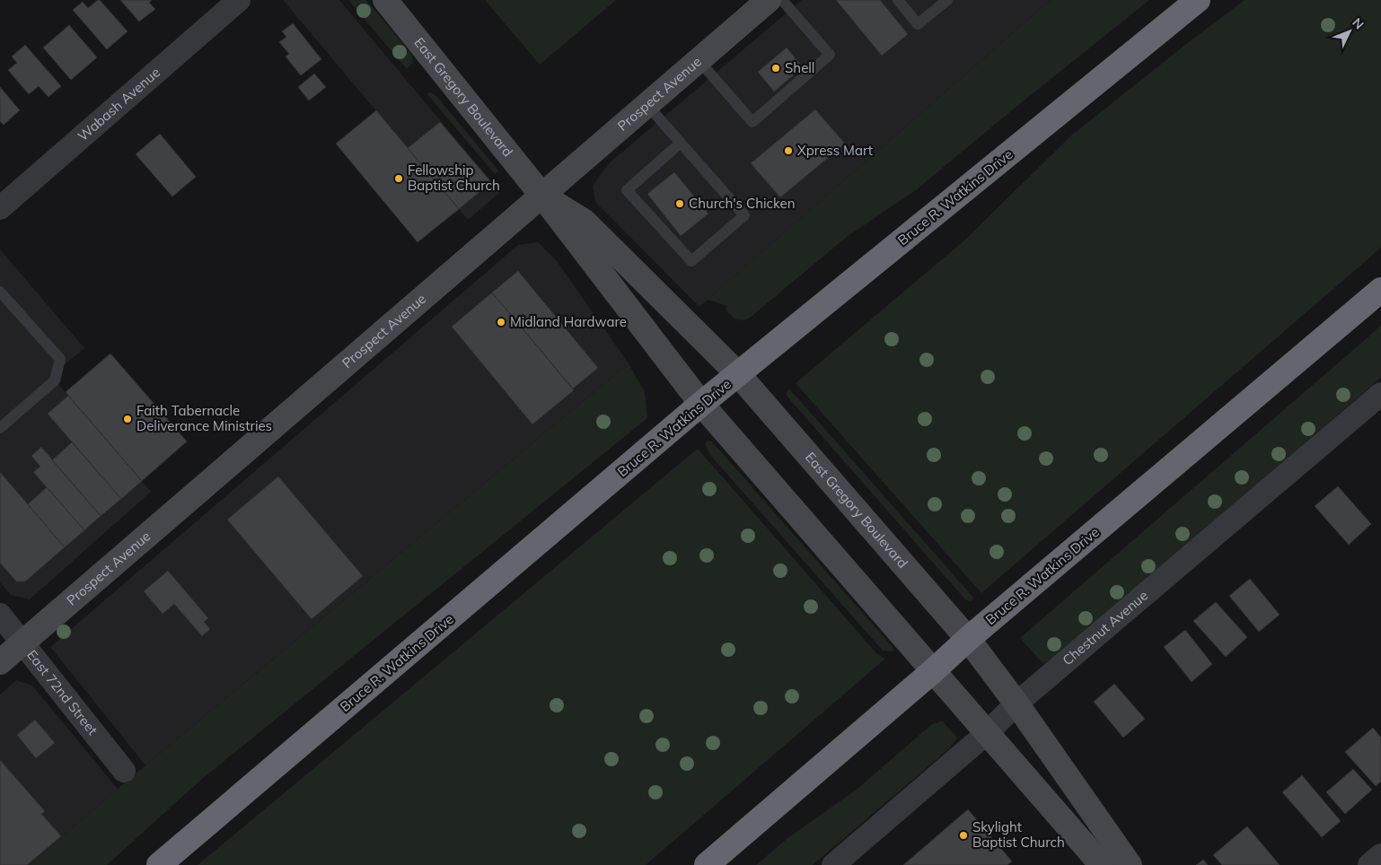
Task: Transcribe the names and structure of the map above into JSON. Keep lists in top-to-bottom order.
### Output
{
  "streets": {
    "highway": ["Bruce R. Watkins Drive"],
    "main road": ["Prospect Avenue", "East Gregory Boulevard"],
    "street": ["Wabash Avenue", "Chestnut Avenue", "East 72nd Street"]
  },
  "crossings": [
    ["Prospect Avenue", "East Gregory Boulevard"],
    ["Prospect Avenue", "East 72nd Street"],
    ["East Gregory Boulevard", "Bruce R. Watkins Drive"],
    ["East Gregory Boulevard", "Chestnut Avenue"]
  ],
  "places": [
    "Shell",
    "Xpress Mart",
    "Fellowship Baptist Church",
    "Church's Chicken",
    "Midland Hardware",
    "Faith Tabernacle Deliverance Ministries",
    "Skylight Baptist Church"
  ],
  "north": "top right"
}
